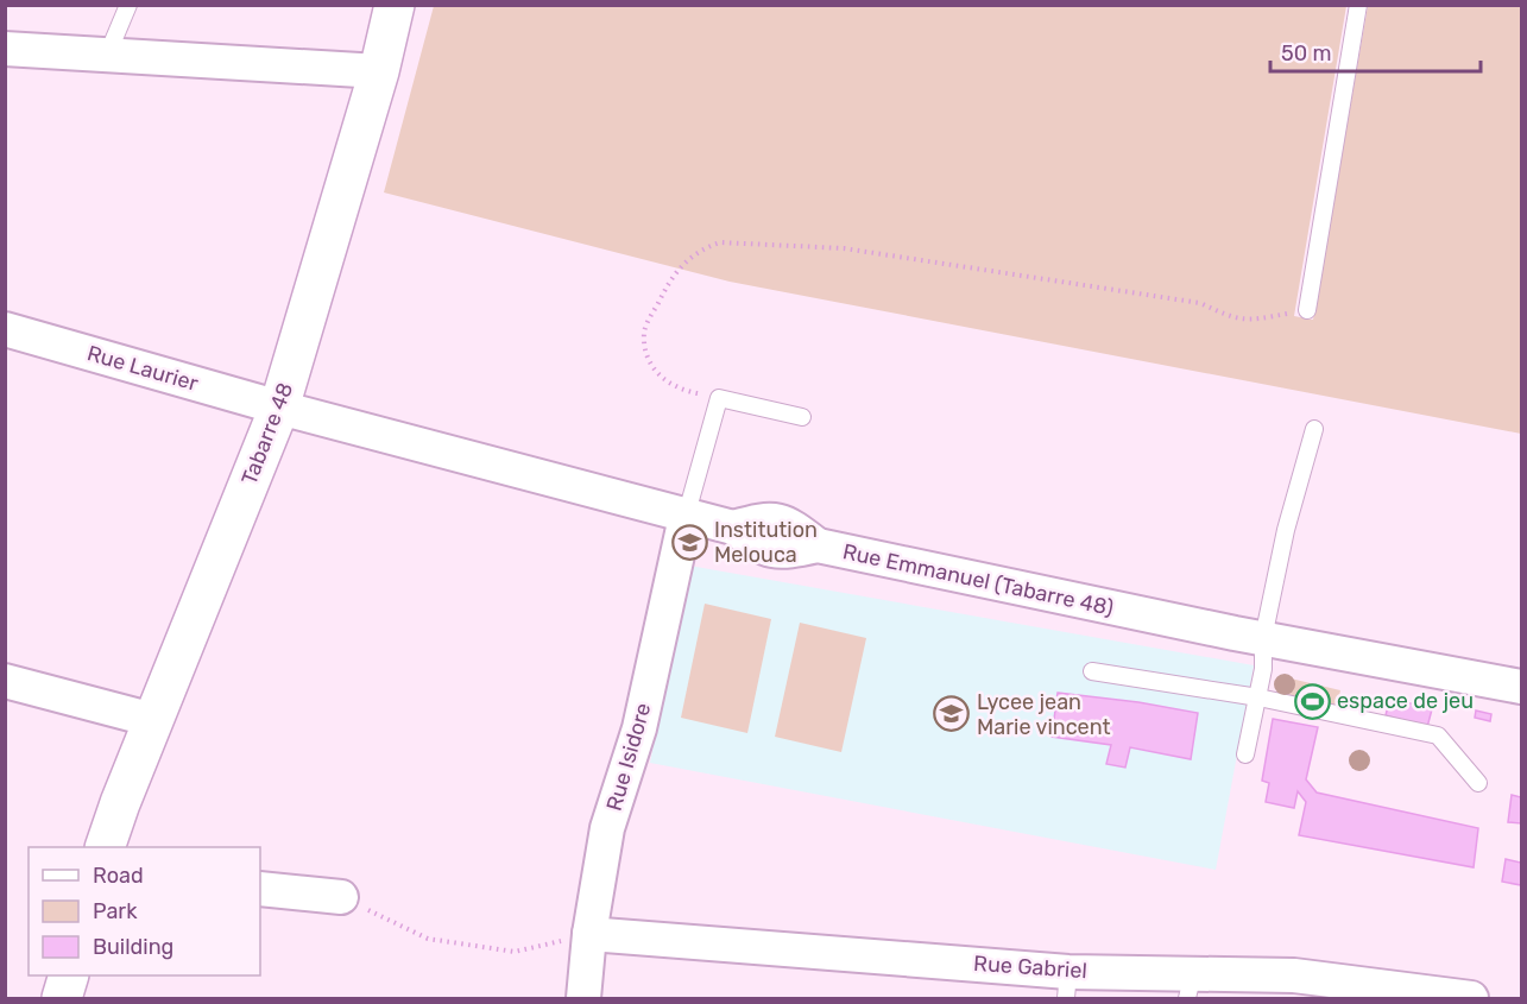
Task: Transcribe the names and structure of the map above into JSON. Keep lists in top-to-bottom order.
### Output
{
  "streets": {
    "street": [
      "Rue Laurier",
      "Tabarre 48",
      "Rue Emmanuel (Tabarre 48)",
      "Rue Isidore",
      "Rue Gabriel"
    ]
  },
  "crossings": [
    ["Rue Laurier", "Tabarre 48"],
    ["Rue Laurier", "Rue Emmanuel (Tabarre 48)"],
    ["Tabarre 48", "Rue Emmanuel (Tabarre 48)"],
    ["Rue Emmanuel (Tabarre 48)", "Rue Isidore"],
    ["Rue Isidore", "Rue Gabriel"]
  ],
  "places": {
    "school or university": ["Institution Melouca", "Lycee jean Marie vincent"],
    "sports": ["espace de jeu"]
  },
  "legend": ["Road", "Park", "Building"],
  "scale_bar": "50 m"
}
